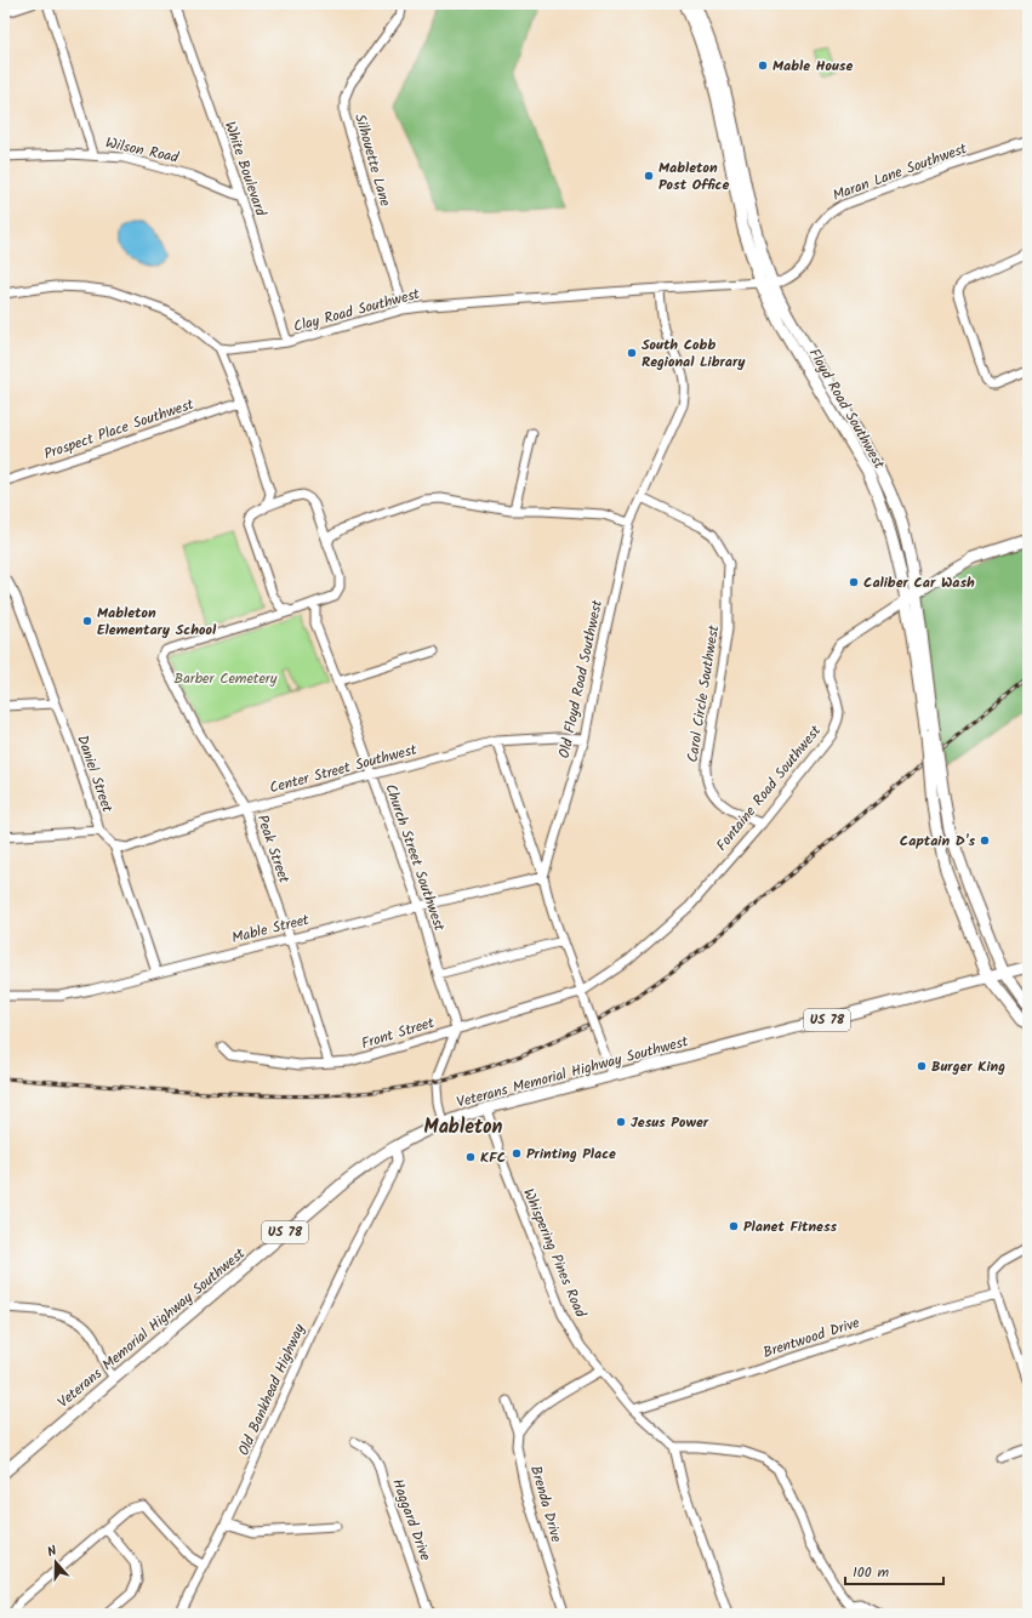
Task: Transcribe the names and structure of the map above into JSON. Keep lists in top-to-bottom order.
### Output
{
  "streets": {
    "main road": [
      "Floyd Road Southwest",
      "Fontaine Road Southwest",
      "US 78",
      "Veterans Memorial Highway Southwest"
    ],
    "street": [
      "Wilson Road",
      "Silhouette Lane",
      "White Boulevard",
      "Maran Lane Southwest",
      "Clay Road Southwest",
      "Prospect Place Southwest",
      "Old Floyd Road Southwest",
      "Carol Circle Southwest",
      "Center Street Southwest",
      "Daniel Street",
      "Peak Street",
      "Church Street Southwest",
      "Mable Street",
      "Front Street",
      "Whispering Pines Road",
      "Brentwood Drive",
      "Old Bankhead Highway",
      "Brenda Drive",
      "Haggard Drive"
    ]
  },
  "crossings": [
    ["Wilson Road", "White Boulevard"],
    ["Silhouette Lane", "Clay Road Southwest"],
    ["White Boulevard", "Clay Road Southwest"],
    ["Maran Lane Southwest", "Clay Road Southwest"],
    ["Maran Lane Southwest", "Floyd Road Southwest"],
    ["Clay Road Southwest", "Floyd Road Southwest"],
    ["Clay Road Southwest", "Old Floyd Road Southwest"],
    ["Floyd Road Southwest", "Fontaine Road Southwest"],
    ["Floyd Road Southwest", "Veterans Memorial Highway Southwest"],
    ["Old Floyd Road Southwest", "Carol Circle Southwest"],
    ["Old Floyd Road Southwest", "Center Street Southwest"],
    ["Old Floyd Road Southwest", "Fontaine Road Southwest"],
    ["Old Floyd Road Southwest", "Mable Street"],
    ["Old Floyd Road Southwest", "Front Street"],
    ["Old Floyd Road Southwest", "Veterans Memorial Highway Southwest"],
    ["Carol Circle Southwest", "Fontaine Road Southwest"],
    ["Center Street Southwest", "Daniel Street"],
    ["Center Street Southwest", "Peak Street"],
    ["Center Street Southwest", "Church Street Southwest"],
    ["Daniel Street", "Mable Street"],
    ["Fontaine Road Southwest", "Front Street"],
    ["Peak Street", "Mable Street"],
    ["Peak Street", "Front Street"],
    ["Church Street Southwest", "Mable Street"],
    ["Church Street Southwest", "Front Street"],
    ["Veterans Memorial Highway Southwest", "Whispering Pines Road"],
    ["Veterans Memorial Highway Southwest", "Old Bankhead Highway"],
    ["Whispering Pines Road", "Brentwood Drive"]
  ],
  "districts": ["Mableton"],
  "parks": ["Barber Cemetery"],
  "places": [
    "Mable House",
    "Mableton Post Office",
    "South Cobb Regional Library",
    "Caliber Car Wash",
    "Mableton Elementary School",
    "Captain D's",
    "Burger King",
    "Jesus Power",
    "Printing Place",
    "KFC",
    "Planet Fitness"
  ],
  "scale_bar": "100 m",
  "north": "top"
}
